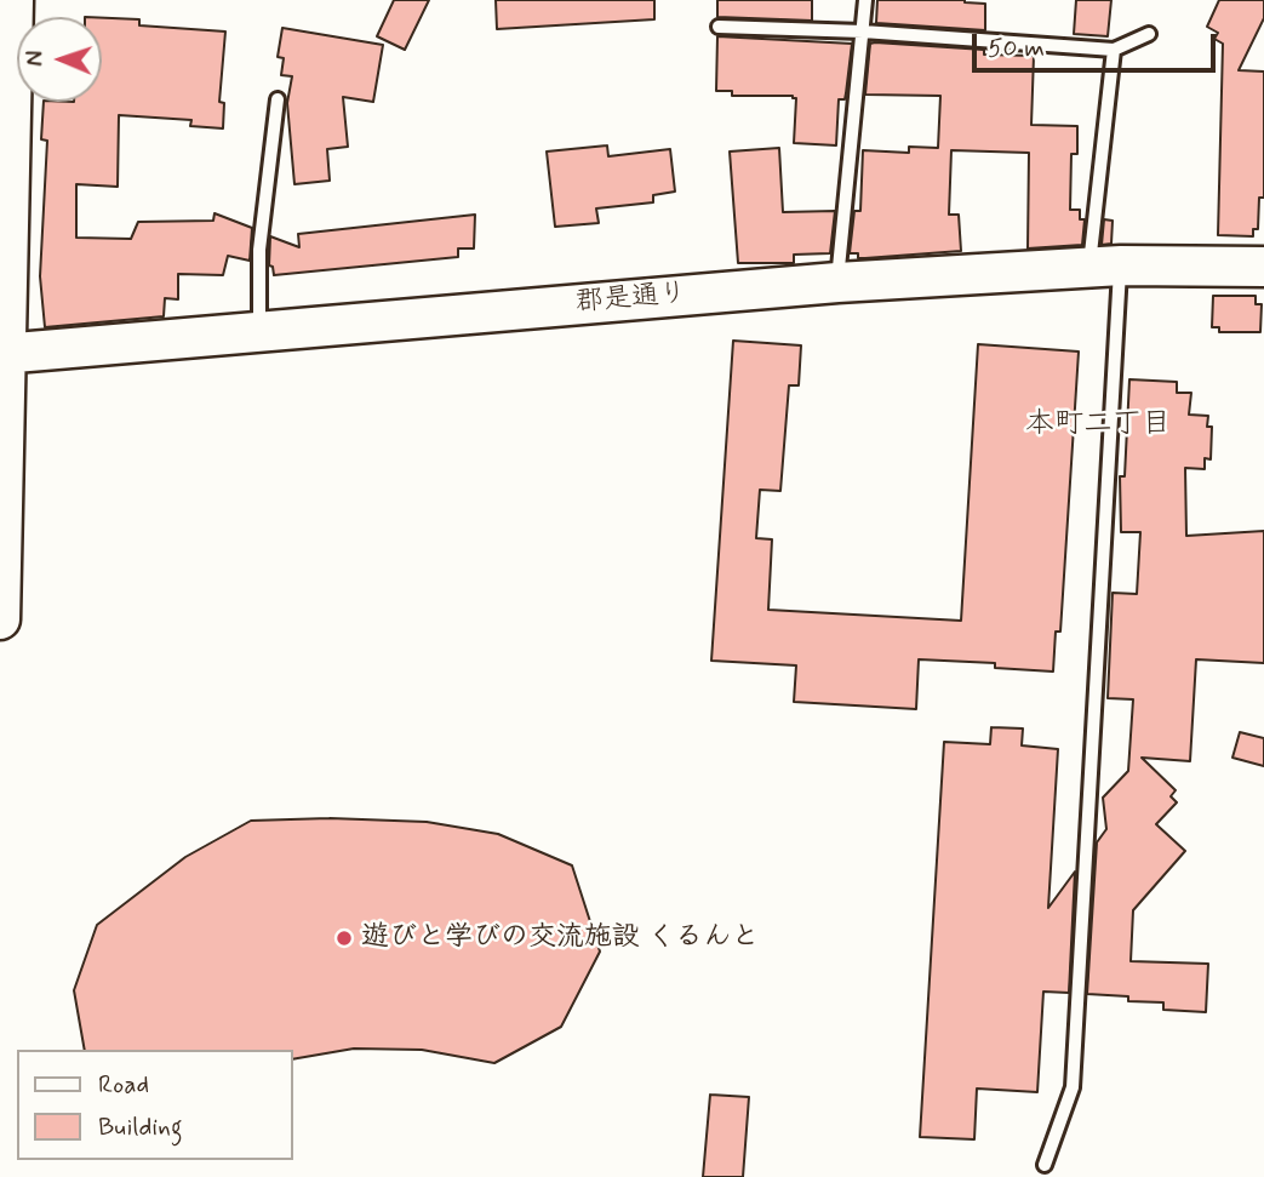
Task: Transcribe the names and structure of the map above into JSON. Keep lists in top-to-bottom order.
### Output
{
  "streets": {
    "street": ["郡是通り"]
  },
  "districts": ["本町二丁目"],
  "places": ["遊びと学びの交流施設 くるんと"],
  "legend": ["Road", "Building"],
  "scale_bar": "50 m",
  "north": "left"
}
